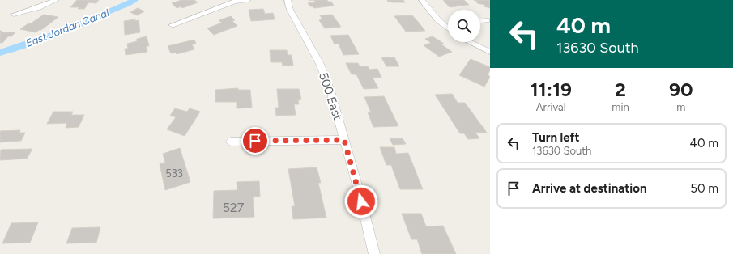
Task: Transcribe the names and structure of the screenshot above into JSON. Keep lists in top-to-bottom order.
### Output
{
  "streets": {
    "street": ["500 East"]
  },
  "water": ["East Jordan Canal"],
  "house_numbers": ["533", "527"],
  "page": {
    "turn": ["40 m", "13630 South"],
    "eta": [
      "11:19",
      "Arrival",
      "2",
      "min",
      "90",
      "m"
    ],
    "list": [
      {
        "name": "Turn left",
        "note": "13630 South",
        "value": "40 m"
      },
      {
        "name": "Arrive at destination",
        "value": "50 m"
      }
    ]
  }
}
